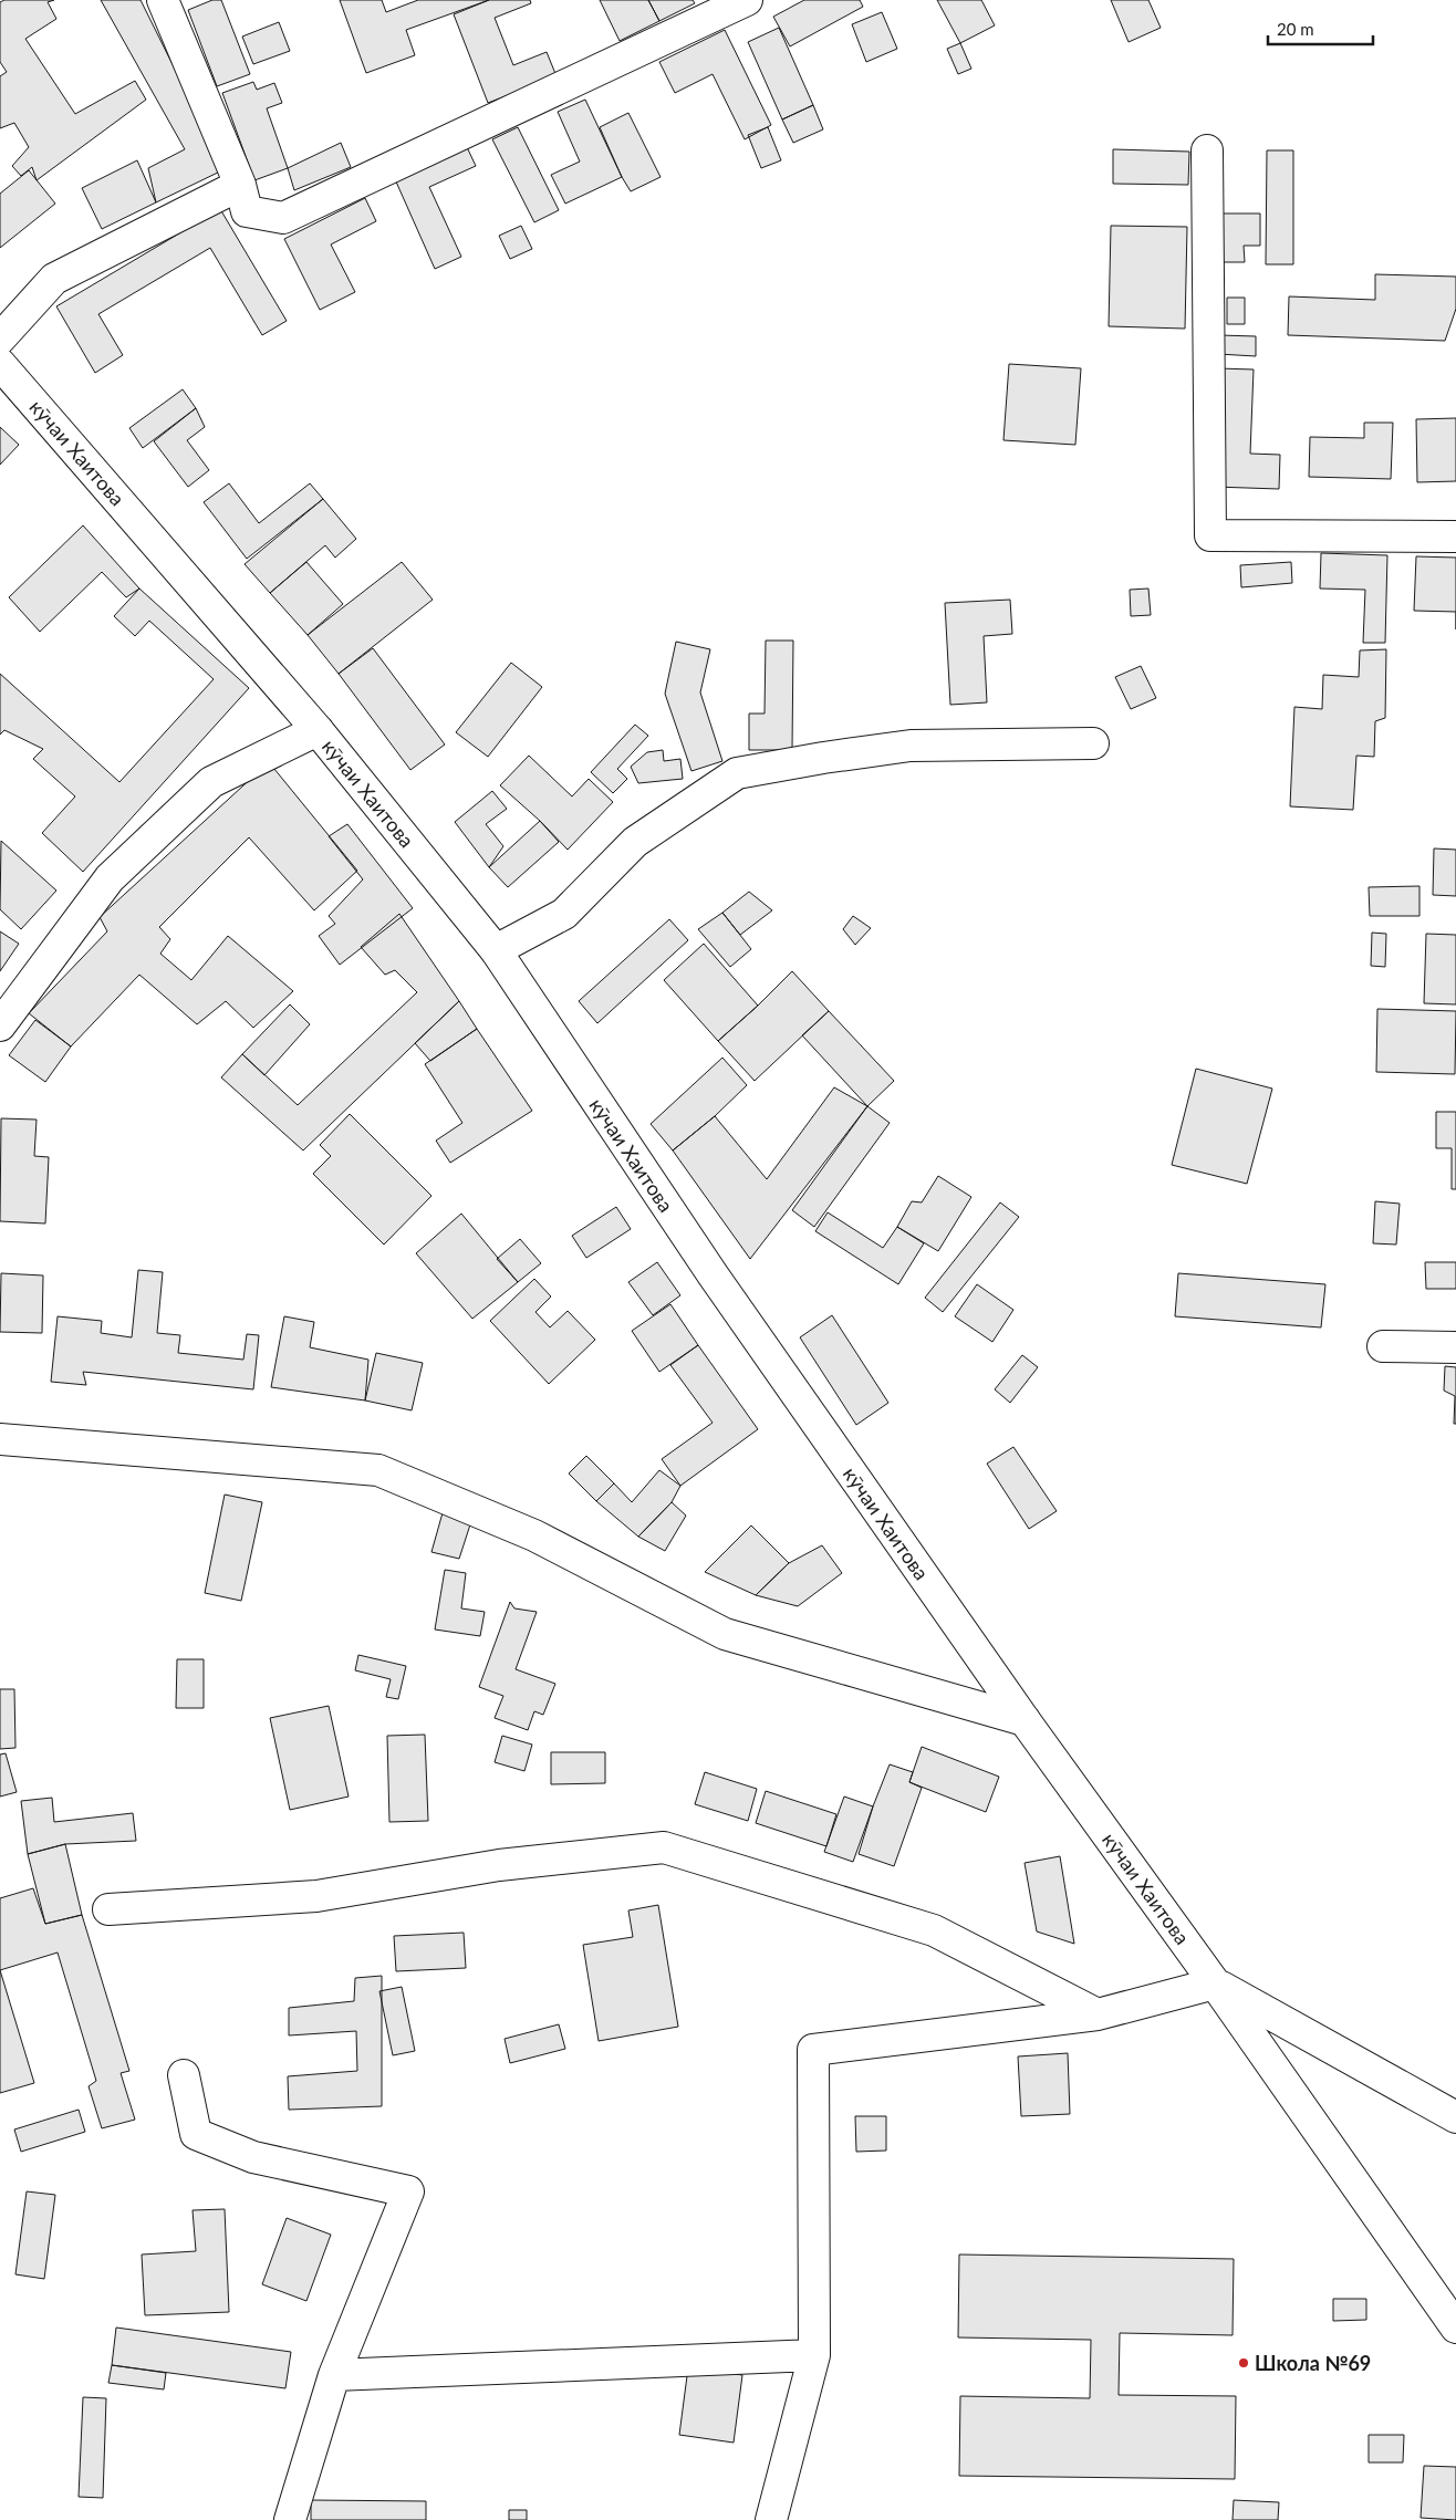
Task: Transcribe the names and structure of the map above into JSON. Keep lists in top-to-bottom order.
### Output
{
  "streets": {
    "street": ["кӯчаи Хаитова"]
  },
  "places": ["Школа №69"],
  "scale_bar": "20 m"
}
